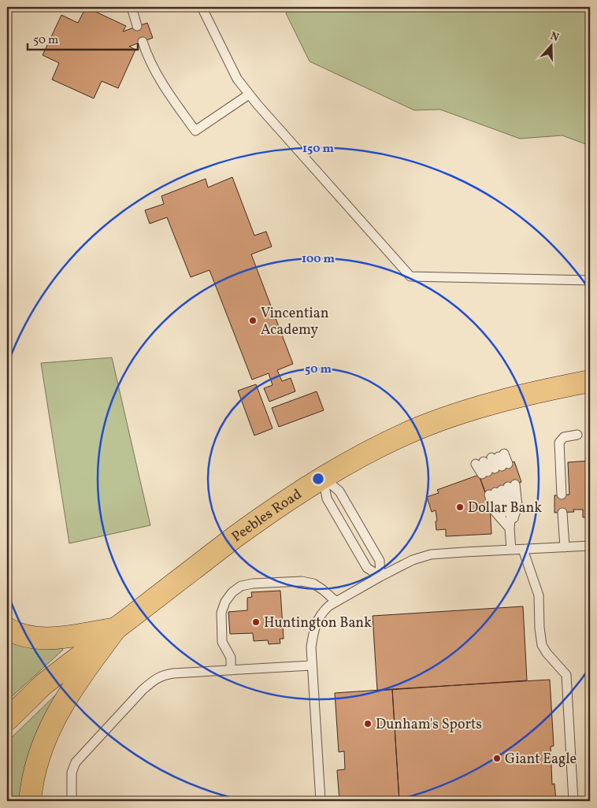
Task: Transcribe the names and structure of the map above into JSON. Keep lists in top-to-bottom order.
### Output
{
  "streets": {
    "main road": ["Peebles Road"]
  },
  "places": [
    "Vincentian Academy",
    "Dollar Bank",
    "Huntington Bank",
    "Dunham's Sports",
    "Giant Eagle"
  ],
  "scale_bar": "50 m",
  "north": "top",
  "rings": ["150 m", "100 m", "50 m"]
}
